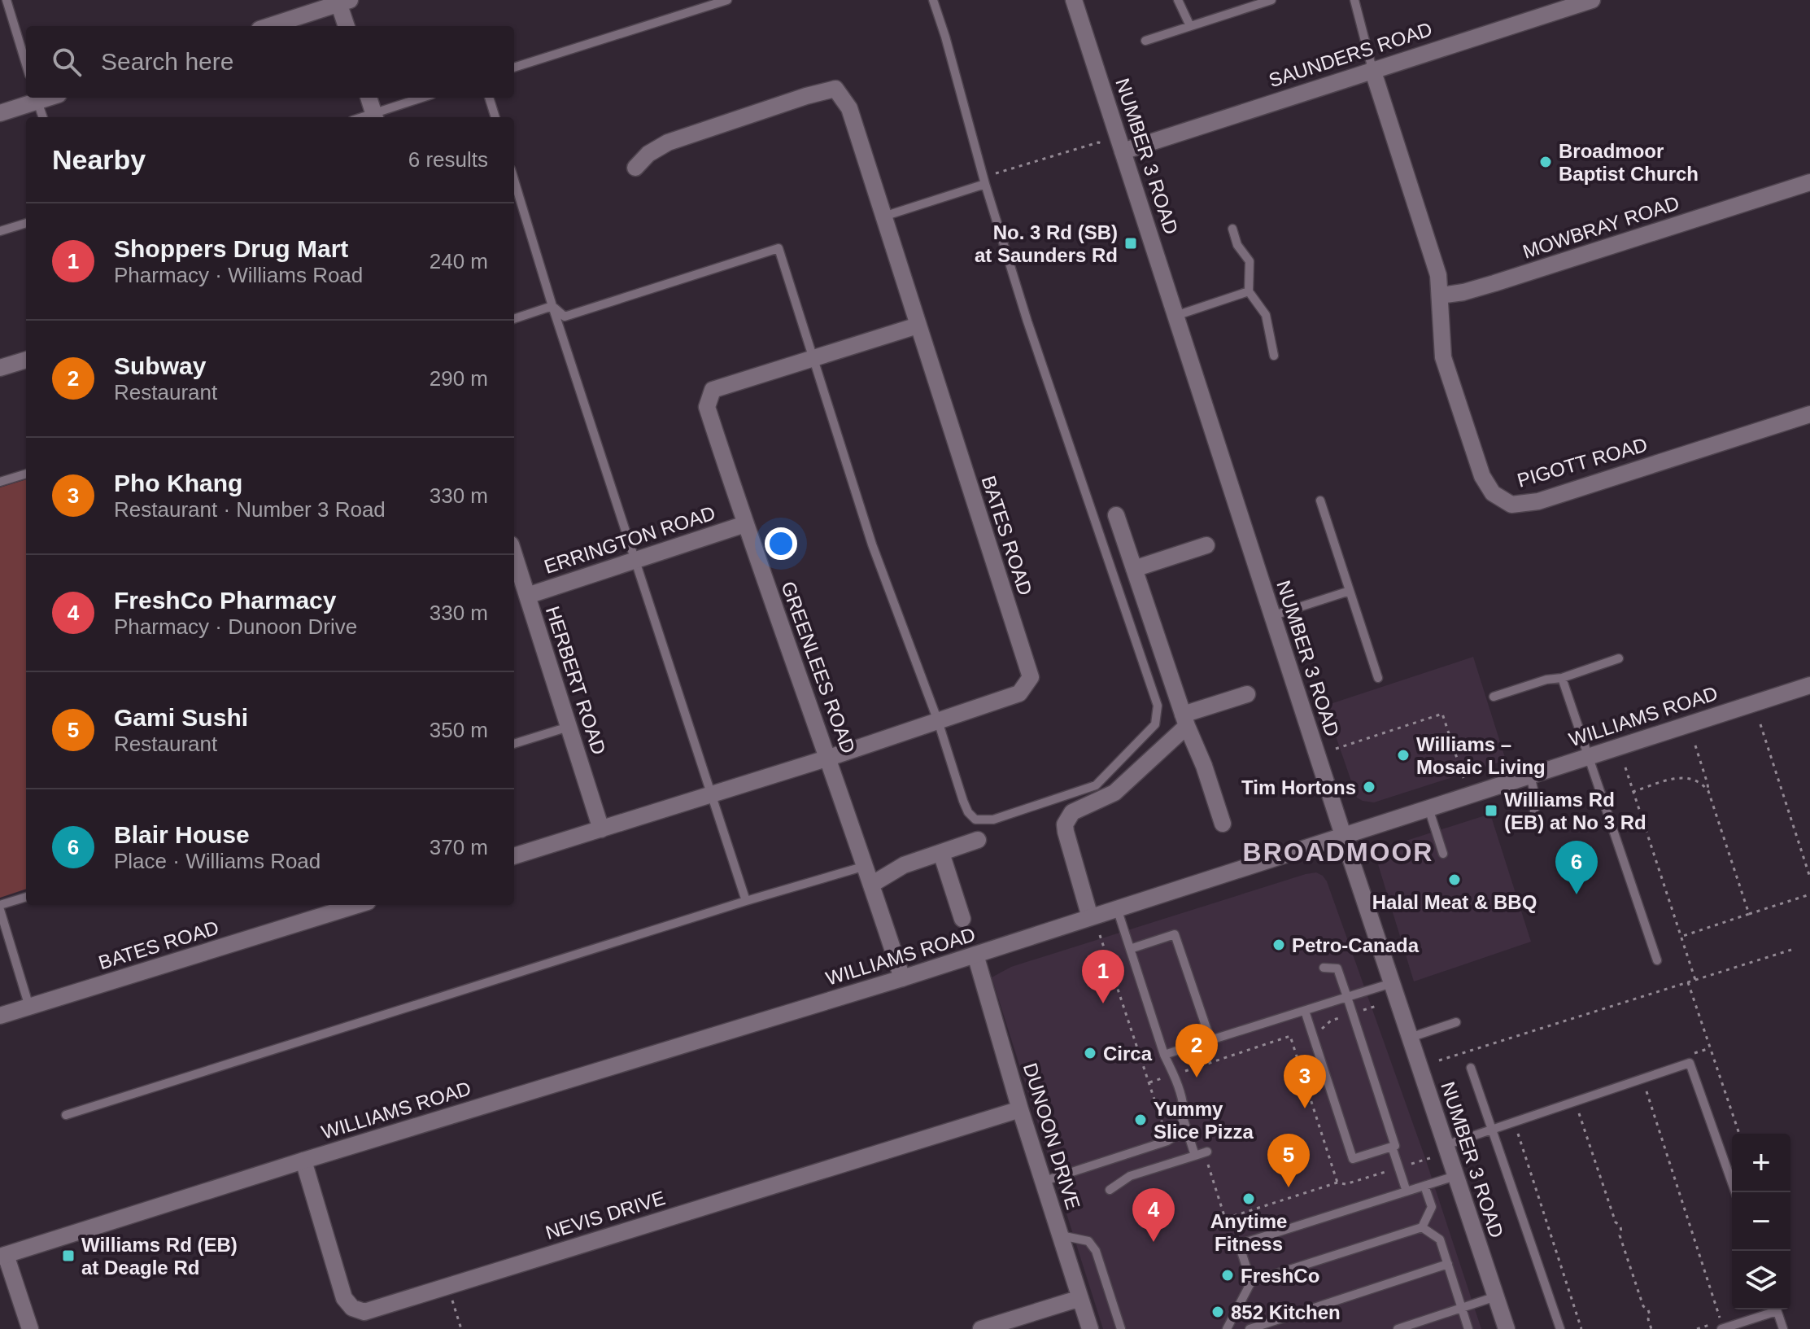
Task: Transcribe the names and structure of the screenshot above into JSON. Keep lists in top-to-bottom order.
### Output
{
  "streets": {
    "street": [
      "SAUNDERS ROAD",
      "NUMBER 3 ROAD",
      "MOWBRAY ROAD",
      "PIGOTT ROAD",
      "BATES ROAD",
      "ERRINGTON ROAD",
      "GREENLEES ROAD",
      "HERBERT ROAD",
      "WILLIAMS ROAD",
      "DUNOON DRIVE",
      "NEVIS DRIVE"
    ]
  },
  "crossings": [
    ["SAUNDERS ROAD", "NUMBER 3 ROAD"],
    ["SAUNDERS ROAD", "PIGOTT ROAD"],
    ["NUMBER 3 ROAD", "WILLIAMS ROAD"],
    ["MOWBRAY ROAD", "PIGOTT ROAD"],
    ["BATES ROAD", "GREENLEES ROAD"],
    ["BATES ROAD", "HERBERT ROAD"],
    ["ERRINGTON ROAD", "GREENLEES ROAD"],
    ["ERRINGTON ROAD", "HERBERT ROAD"],
    ["GREENLEES ROAD", "WILLIAMS ROAD"],
    ["WILLIAMS ROAD", "DUNOON DRIVE"],
    ["WILLIAMS ROAD", "NEVIS DRIVE"],
    ["DUNOON DRIVE", "NEVIS DRIVE"]
  ],
  "districts": ["BROADMOOR"],
  "places": {
    "other": [
      "Broadmoor Baptist Church",
      "Williams – Mosaic Living",
      "Tim Hortons",
      "Halal Meat & BBQ",
      "Petro-Canada",
      "Circa",
      "Yummy Slice Pizza",
      "Anytime Fitness",
      "FreshCo",
      "852 Kitchen"
    ],
    "transit": ["No. 3 Rd (SB) at Saunders Rd", "Williams Rd (EB) at No 3 Rd", "Williams Rd (EB) at Deagle Rd"]
  },
  "page": {
    "search": "Search here",
    "heading": ["Nearby", "6 results"],
    "list": [
      {
        "mark": "1",
        "name": "Shoppers Drug Mart",
        "note": "Pharmacy · Williams Road",
        "value": "240 m"
      },
      {
        "mark": "2",
        "name": "Subway",
        "note": "Restaurant",
        "value": "290 m"
      },
      {
        "mark": "3",
        "name": "Pho Khang",
        "note": "Restaurant · Number 3 Road",
        "value": "330 m"
      },
      {
        "mark": "4",
        "name": "FreshCo Pharmacy",
        "note": "Pharmacy · Dunoon Drive",
        "value": "330 m"
      },
      {
        "mark": "5",
        "name": "Gami Sushi",
        "note": "Restaurant",
        "value": "350 m"
      },
      {
        "mark": "6",
        "name": "Blair House",
        "note": "Place · Williams Road",
        "value": "370 m"
      }
    ],
    "pins": [
      "6",
      "1",
      "2",
      "3",
      "5",
      "4"
    ],
    "map_buttons": ["+", "−"]
  }
}
